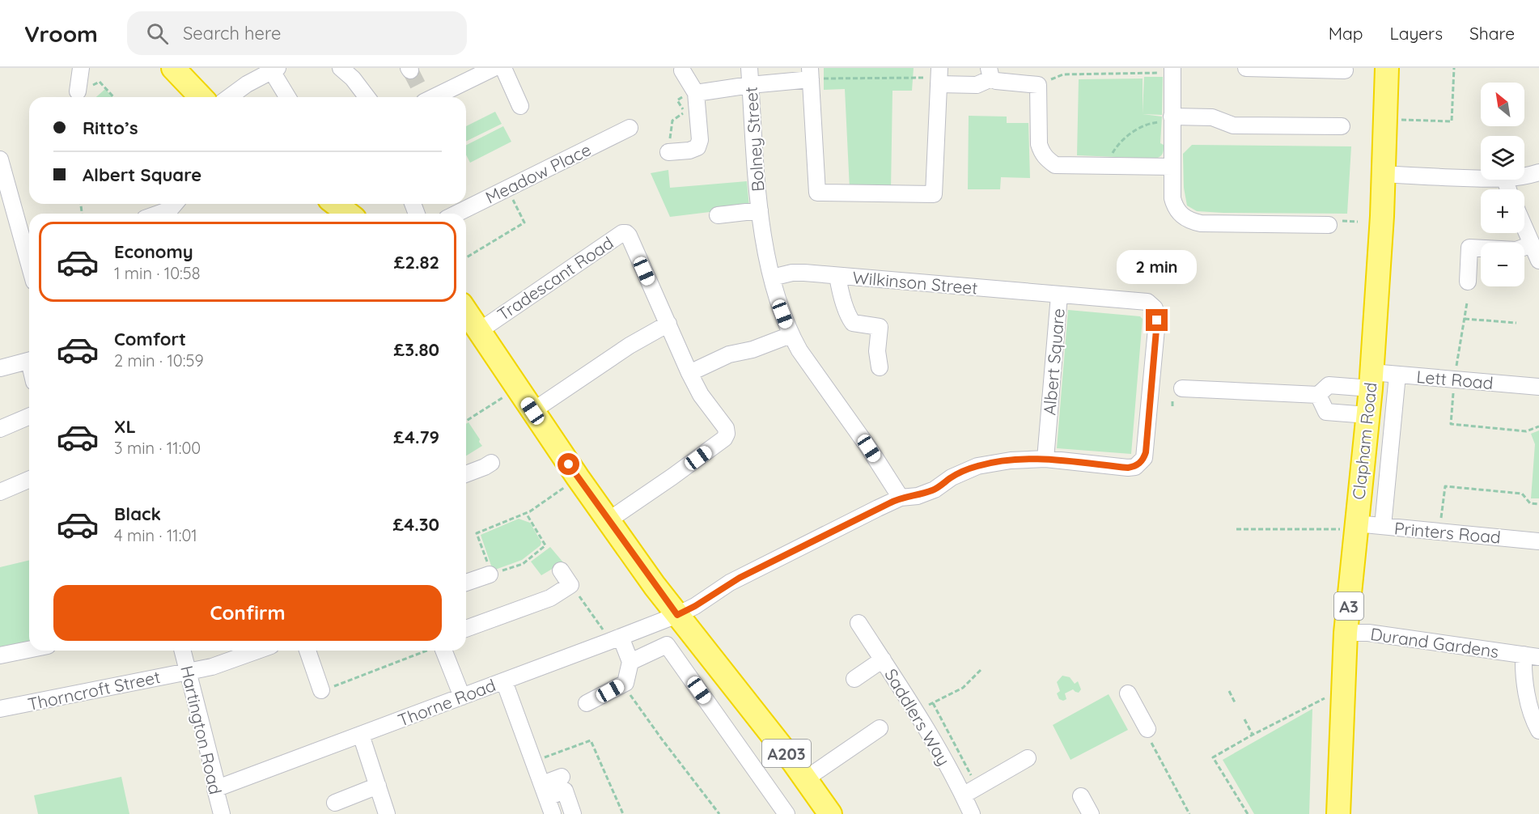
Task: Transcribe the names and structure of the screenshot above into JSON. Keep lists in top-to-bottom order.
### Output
{
  "streets": {
    "highway": ["Clapham Road", "A3", "A203"],
    "street": [
      "Bolney Street",
      "Meadow Place",
      "Tradescant Road",
      "Wilkinson Street",
      "Albert Square",
      "Lett Road",
      "Printers Road",
      "Durand Gardens",
      "Thorncroft Street",
      "Thorne Road",
      "Saddlers Way",
      "Hartington Road"
    ]
  },
  "crossings": [
    ["Bolney Street", "Wilkinson Street"],
    ["Bolney Street", "Thorne Road"],
    ["Tradescant Road", "A203"],
    ["Wilkinson Street", "Albert Square"],
    ["Albert Square", "Thorne Road"],
    ["Lett Road", "Clapham Road"],
    ["Clapham Road", "Printers Road"],
    ["Clapham Road", "Durand Gardens"],
    ["Thorncroft Street", "Hartington Road"],
    ["Thorne Road", "Hartington Road"],
    ["Thorne Road", "A203"]
  ],
  "north": "top left",
  "page": {
    "header": "Vroom",
    "search": "Search here",
    "nav": ["Map", "Layers", "Share"],
    "map_buttons": ["+", "−"],
    "banner": ["Ritto’s", "Albert Square"],
    "list": [
      {
        "name": "Economy",
        "note": "1 min · 10:58",
        "value": "£2.82"
      },
      {
        "name": "Comfort",
        "note": "2 min · 10:59",
        "value": "£3.80"
      },
      {
        "name": "XL",
        "note": "3 min · 11:00",
        "value": "£4.79"
      },
      {
        "name": "Black",
        "note": "4 min · 11:01",
        "value": "£4.30"
      }
    ],
    "bubble": "2 min",
    "buttons": "Confirm"
  }
}
